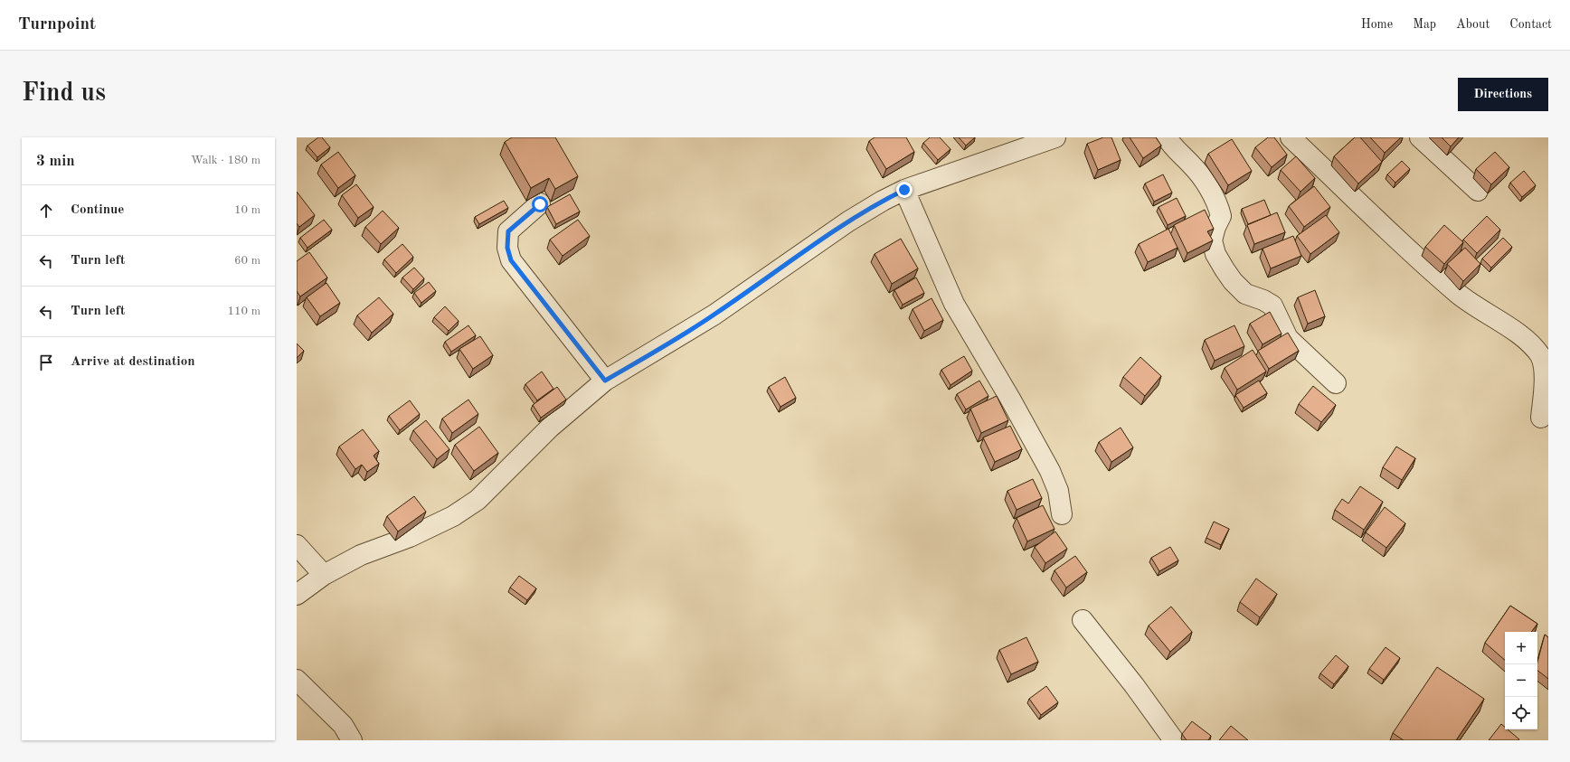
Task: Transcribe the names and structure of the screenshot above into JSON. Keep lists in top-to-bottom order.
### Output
{
  "page": {
    "header": "Turnpoint",
    "nav": [
      "Home",
      "Map",
      "About",
      "Contact"
    ],
    "buttons": "Directions",
    "title": "Find us",
    "heading": ["3 min", "Walk · 180 m"],
    "list": [
      ["Continue", "10 m"],
      ["Turn left", "60 m"],
      ["Turn left", "110 m"],
      "Arrive at destination"
    ],
    "map_buttons": ["+", "−"]
  }
}
